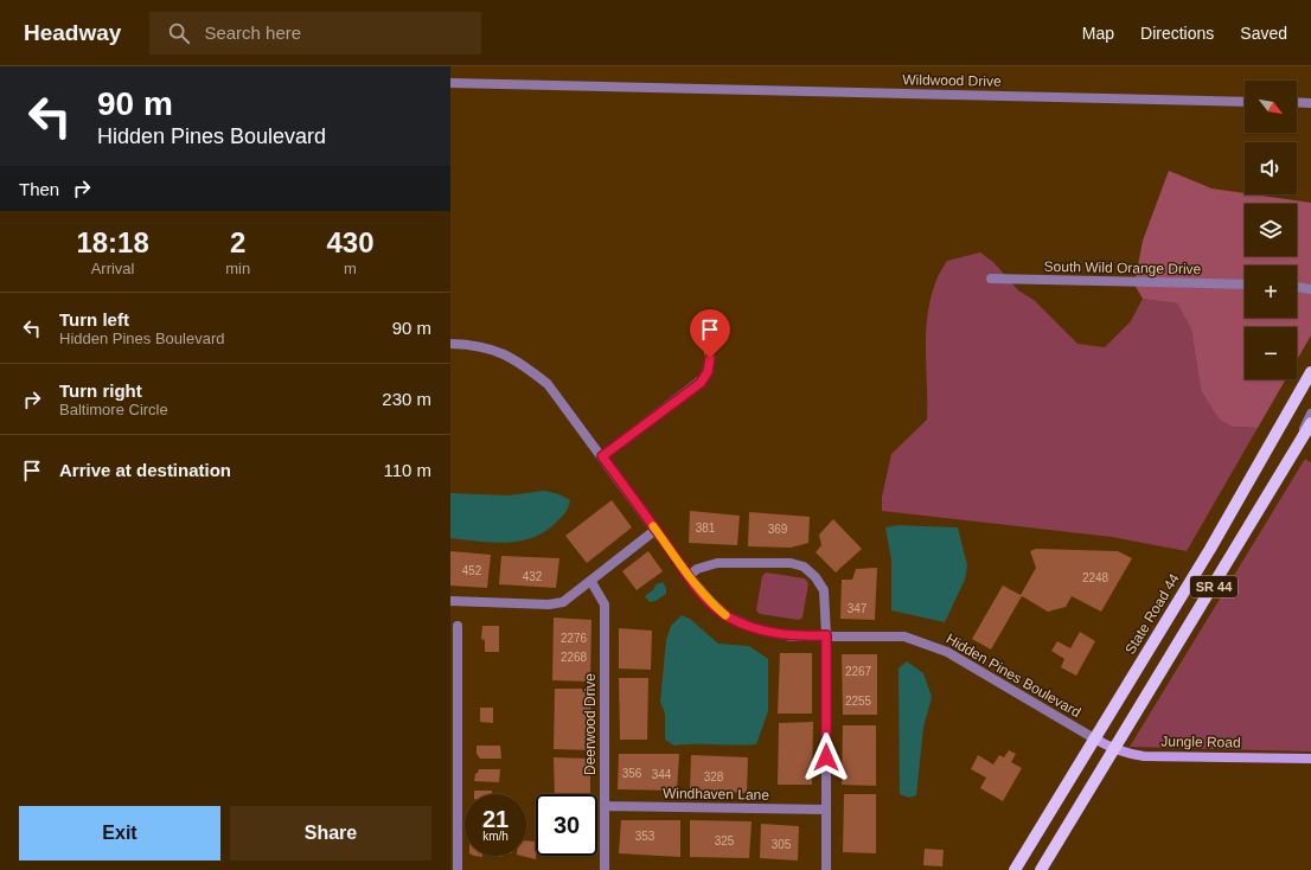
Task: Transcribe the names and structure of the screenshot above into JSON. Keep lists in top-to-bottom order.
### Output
{
  "streets": {
    "main road": ["SR 44", "State Road 44"],
    "street": [
      "Wildwood Drive",
      "South Wild Orange Drive",
      "Hidden Pines Boulevard",
      "Deerwood Drive",
      "Jungle Road",
      "Windhaven Lane"
    ]
  },
  "crossings": [
    ["SR 44", "Jungle Road"],
    ["State Road 44", "Hidden Pines Boulevard"],
    ["State Road 44", "Jungle Road"],
    ["Hidden Pines Boulevard", "Jungle Road"],
    ["Deerwood Drive", "Windhaven Lane"]
  ],
  "house_numbers": [
    "381",
    "369",
    "452",
    "432",
    "2248",
    "347",
    "2276",
    "2268",
    "2267",
    "2255",
    "356",
    "344",
    "328",
    "353",
    "325",
    "305"
  ],
  "north": "bottom right",
  "page": {
    "header": "Headway",
    "search": "Search here",
    "nav": ["Map", "Directions", "Saved"],
    "turn": ["90 m", "Hidden Pines Boulevard"],
    "map_buttons": ["+", "−"],
    "then": "Then",
    "eta": [
      "18:18",
      "Arrival",
      "2",
      "min",
      "430",
      "m"
    ],
    "list": [
      {
        "name": "Turn left",
        "note": "Hidden Pines Boulevard",
        "value": "90 m"
      },
      {
        "name": "Turn right",
        "note": "Baltimore Circle",
        "value": "230 m"
      },
      {
        "name": "Arrive at destination",
        "value": "110 m"
      }
    ],
    "speed": "21 km/h",
    "limit": "30",
    "buttons": ["Exit", "Share"]
  }
}
